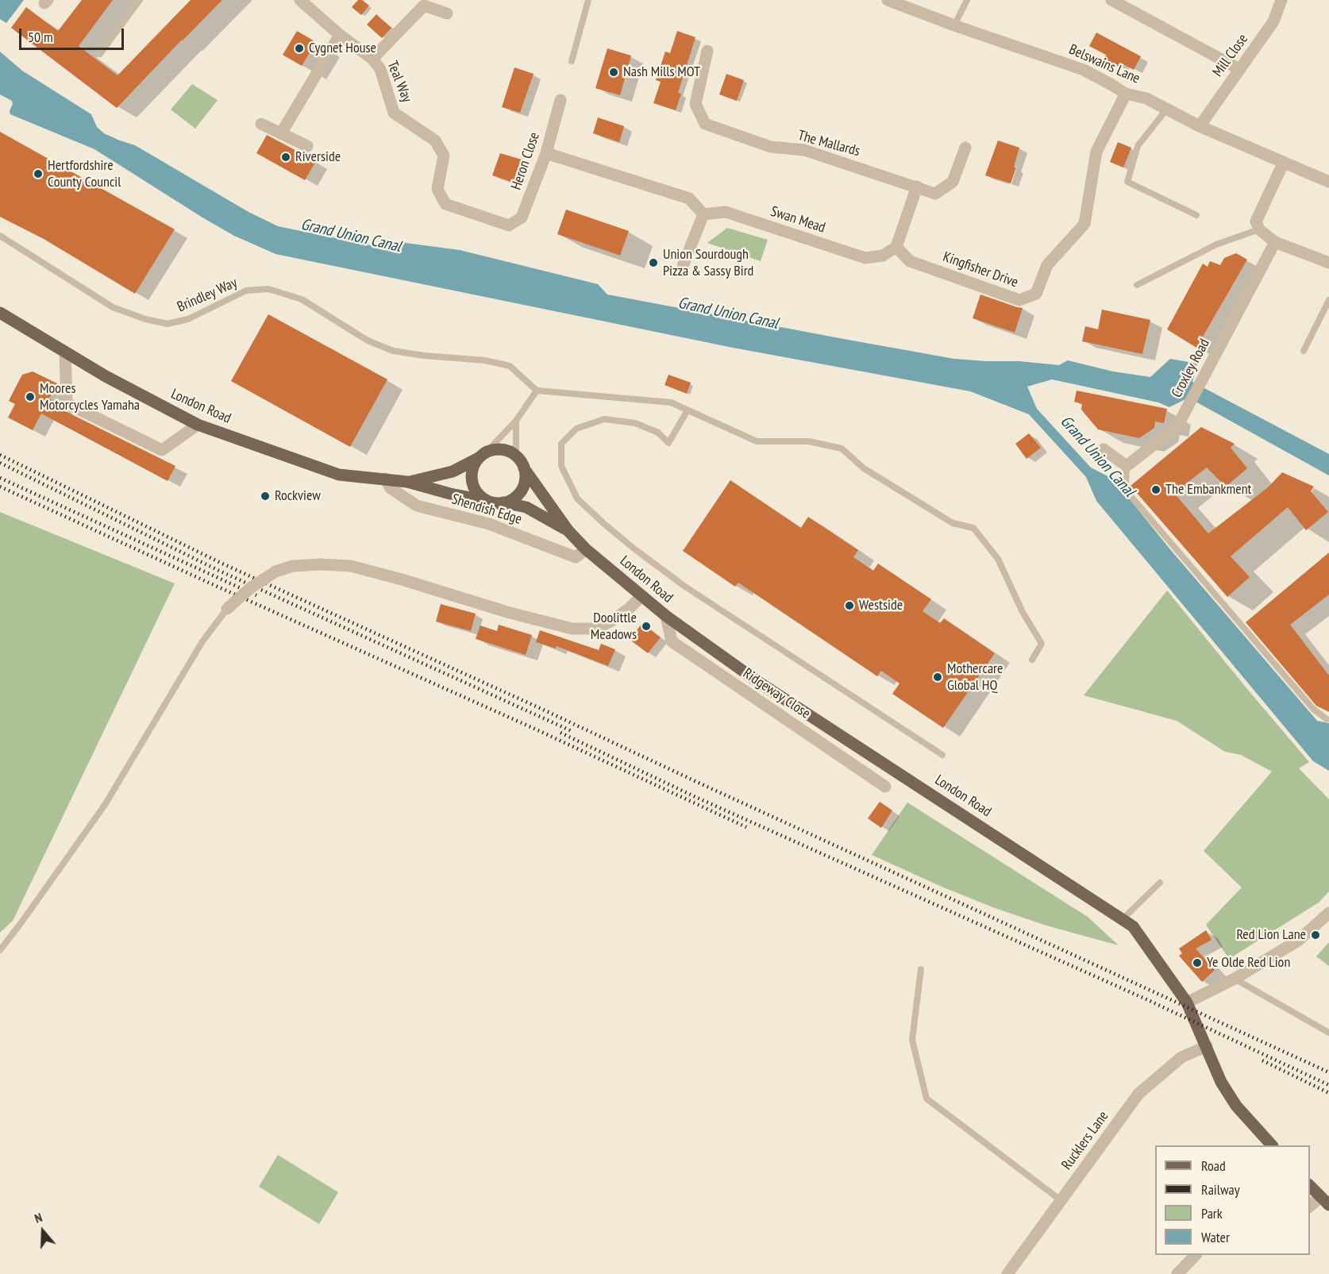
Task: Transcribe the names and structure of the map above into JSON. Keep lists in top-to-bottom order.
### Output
{
  "streets": {
    "main road": ["London Road"],
    "street": [
      "Mill Close",
      "Belswains Lane",
      "Teal Way",
      "The Mallards",
      "Heron Close",
      "Swan Mead",
      "Kingfisher Drive",
      "Croxley Road",
      "Shendish Edge",
      "Ridgeway Close",
      "Rucklers Lane"
    ],
    "lane": ["Brindley Way"]
  },
  "crossings": [
    ["Mill Close", "Belswains Lane"],
    ["Belswains Lane", "Kingfisher Drive"],
    ["Teal Way", "Heron Close"],
    ["Swan Mead", "Kingfisher Drive"],
    ["London Road", "Shendish Edge"],
    ["London Road", "Ridgeway Close"],
    ["London Road", "Rucklers Lane"]
  ],
  "water": ["Grand Union Canal"],
  "places": [
    "Cygnet House",
    "Nash Mills MOT",
    "Riverside",
    "Hertfordshire County Council",
    "Union Sourdough Pizza & Sassy Bird",
    "Moores Motorcycles Yamaha",
    "The Embankment",
    "Rockview",
    "Westside",
    "Doolittle Meadows",
    "Mothercare Global HQ",
    "Red Lion Lane",
    "Ye Olde Red Lion"
  ],
  "legend": [
    "Road",
    "Railway",
    "Park",
    "Water"
  ],
  "scale_bar": "50 m",
  "north": "top"
}
